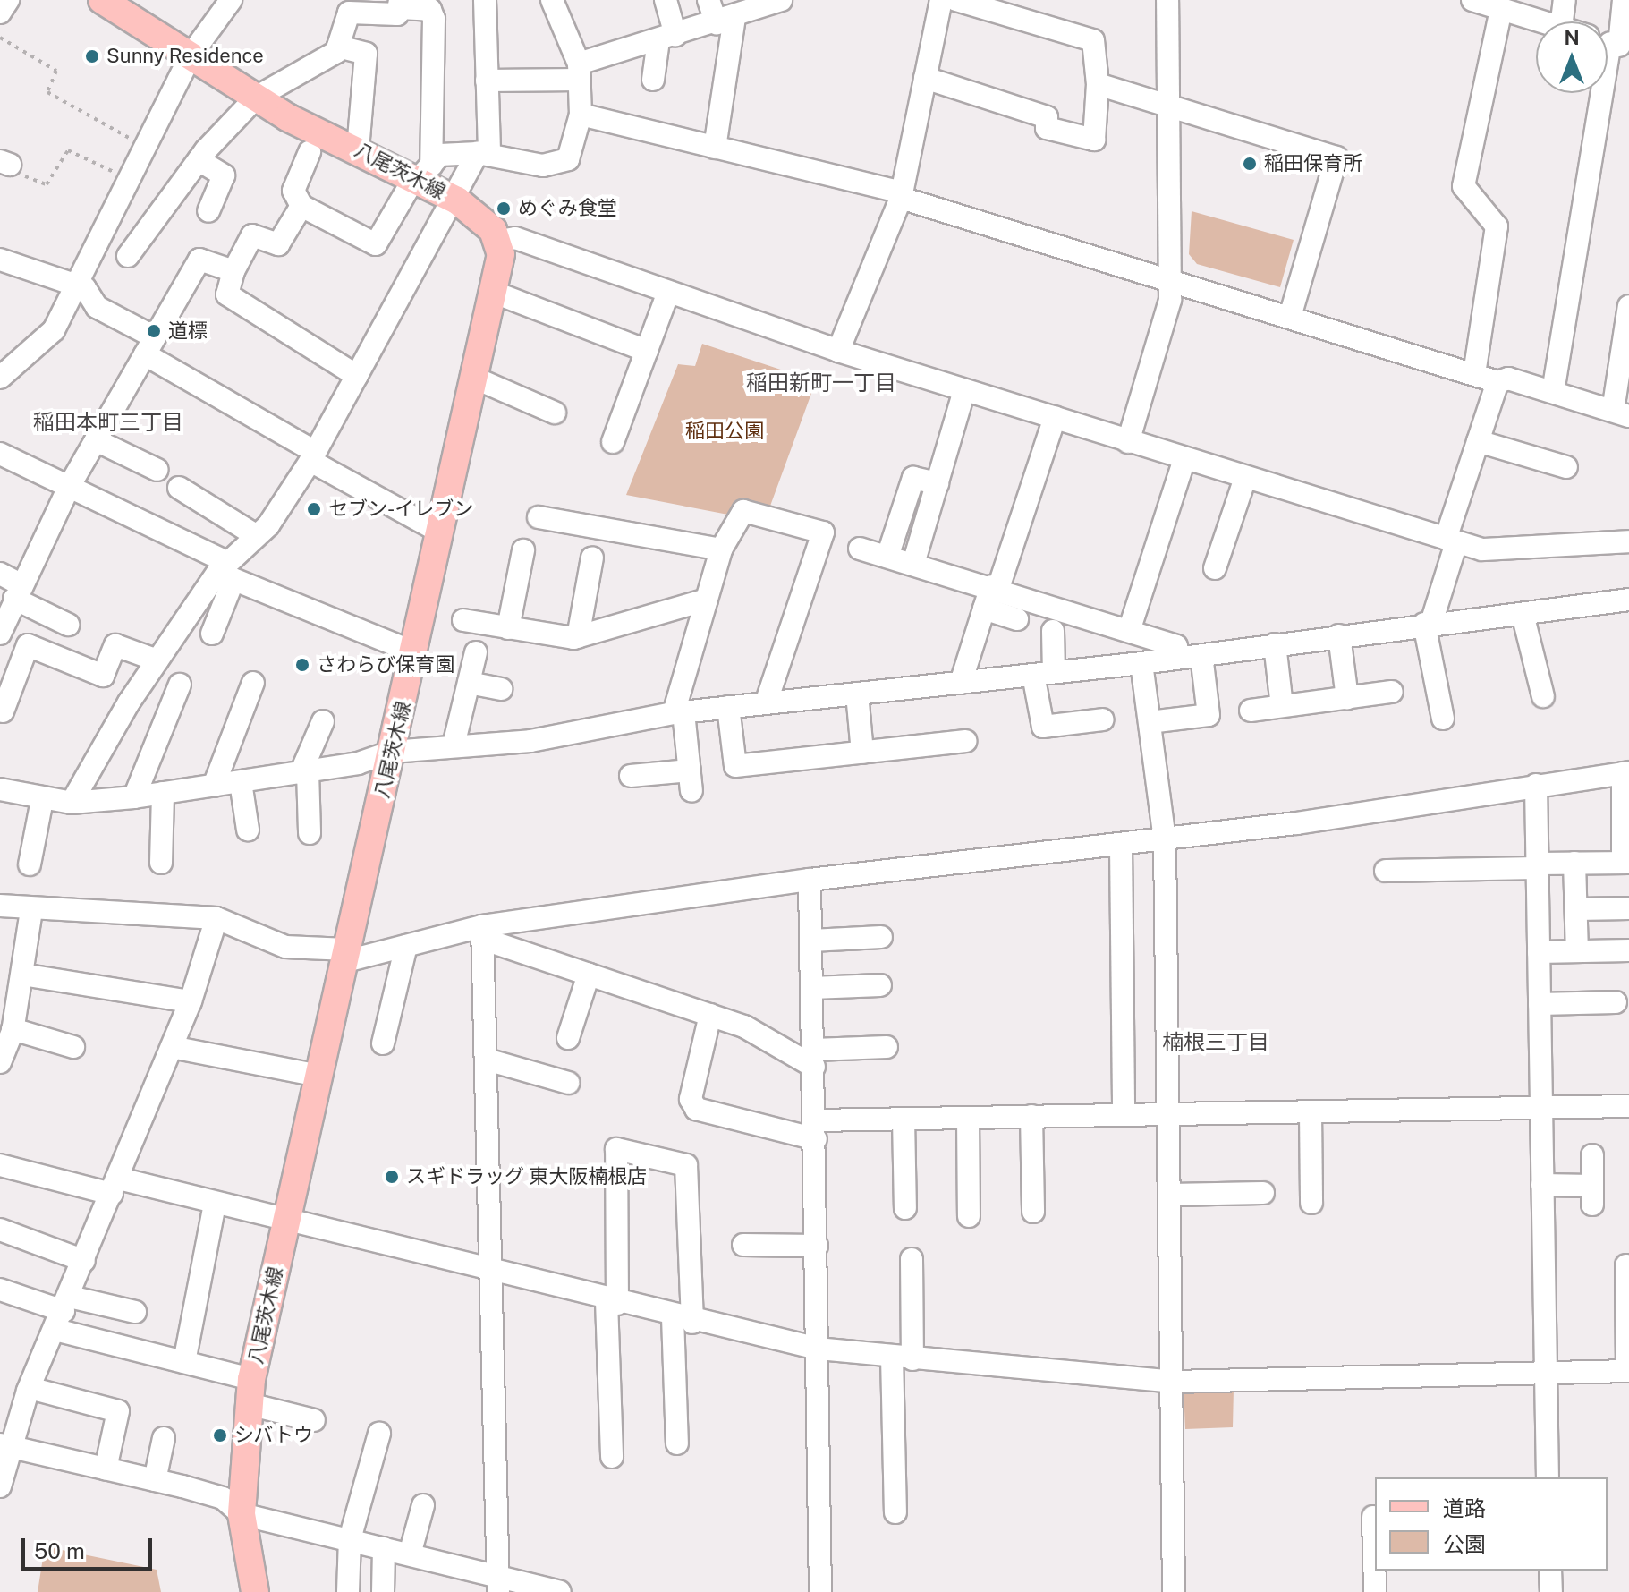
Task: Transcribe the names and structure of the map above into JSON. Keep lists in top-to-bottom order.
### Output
{
  "streets": {
    "main road": ["八尾茨木線"]
  },
  "districts": ["稲田新町一丁目", "稲田本町三丁目", "楠根三丁目"],
  "parks": ["稲田公園"],
  "places": [
    "Sunny Residence",
    "稲田保育所",
    "めぐみ食堂",
    "道標",
    "セブン-イレブン",
    "さわらび保育園",
    "スギドラッグ 東大阪楠根店",
    "シバトウ"
  ],
  "legend": ["道路", "公園"],
  "scale_bar": "50 m",
  "north": "top"
}
